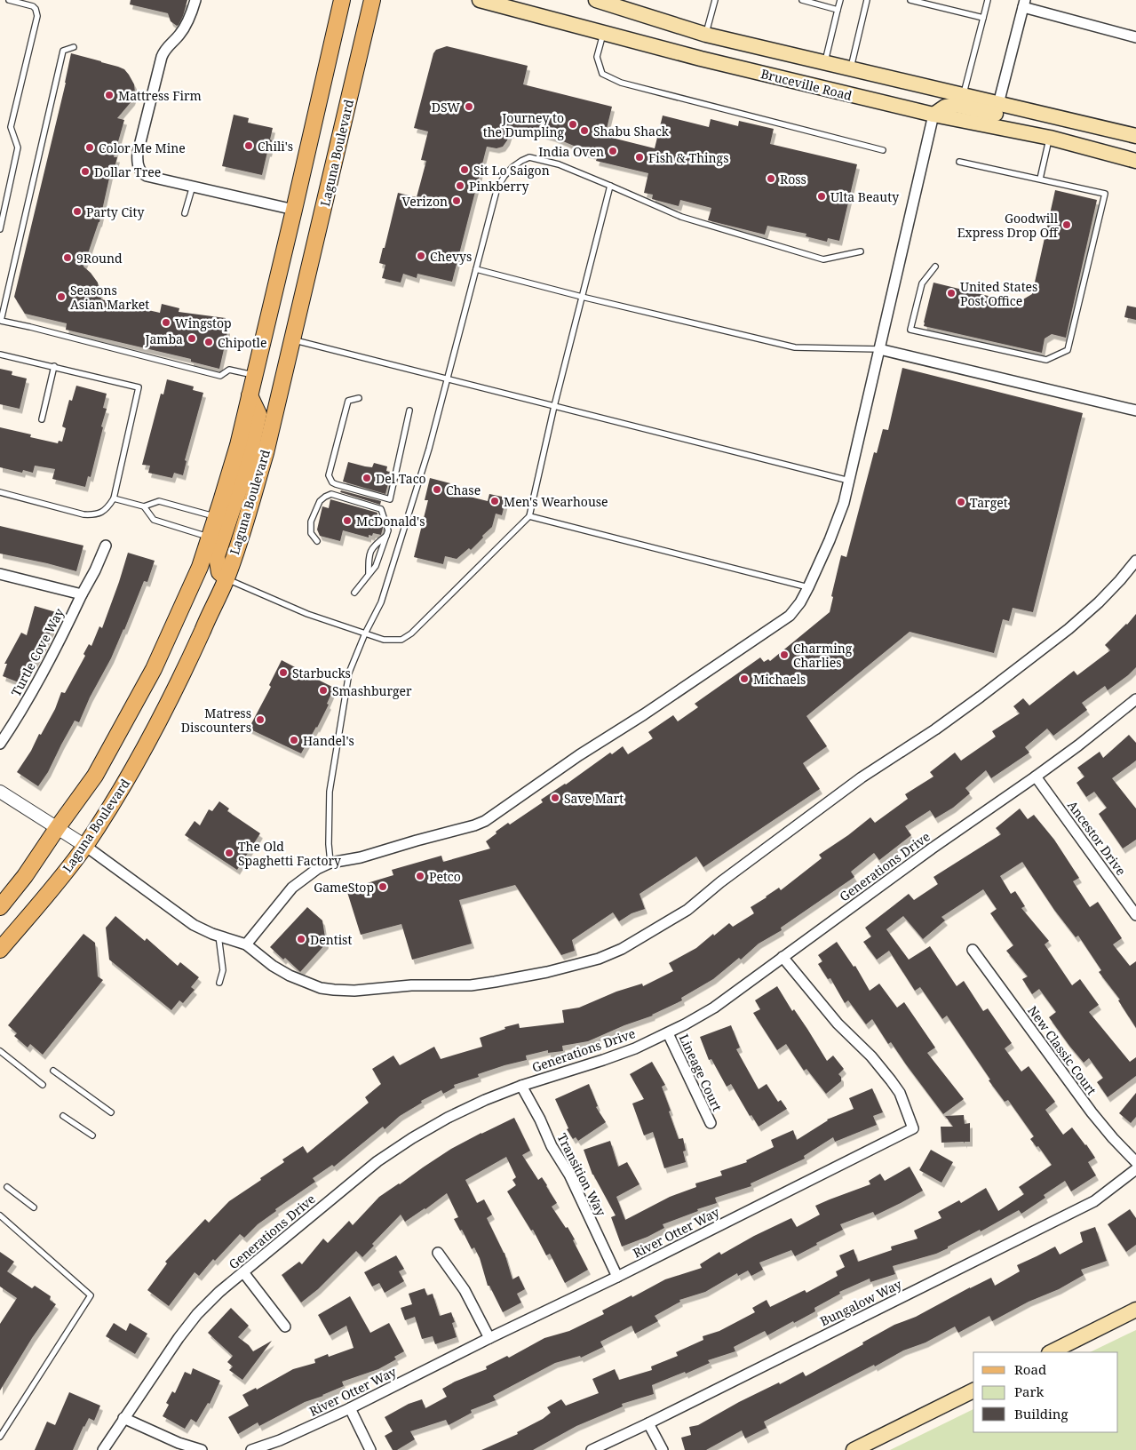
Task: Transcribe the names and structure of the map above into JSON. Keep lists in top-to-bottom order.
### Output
{
  "streets": {
    "main road": ["Bruceville Road", "Laguna Boulevard"],
    "street": [
      "Turtle Cove Way",
      "Ancestor Drive",
      "Generations Drive",
      "New Classic Court",
      "Lineage Court",
      "Transition Way",
      "River Otter Way",
      "Bungalow Way"
    ]
  },
  "crossings": [
    ["Ancestor Drive", "Generations Drive"],
    ["Generations Drive", "Lineage Court"],
    ["Generations Drive", "Transition Way"],
    ["Generations Drive", "River Otter Way"],
    ["Transition Way", "River Otter Way"]
  ],
  "places": [
    "Mattress Firm",
    "DSW",
    "Journey to the Dumpling",
    "Shabu Shack",
    "Chili's",
    "Color Me Mine",
    "India Oven",
    "Fish & Things",
    "Sit Lo Saigon",
    "Dollar Tree",
    "Ross",
    "Pinkberry",
    "Ulta Beauty",
    "Verizon",
    "Party City",
    "Goodwill Express Drop Off",
    "Chevys",
    "9Round",
    "United States Post Office",
    "Seasons Asian Market",
    "Wingstop",
    "Jamba",
    "Chipotle",
    "Del Taco",
    "Chase",
    "Men's Wearhouse",
    "Target",
    "McDonald's",
    "Charming Charlies",
    "Starbucks",
    "Michaels",
    "Smashburger",
    "Matress Discounters",
    "Handel's",
    "Save Mart",
    "The Old Spaghetti Factory",
    "Petco",
    "GameStop",
    "Dentist"
  ],
  "legend": ["Road", "Park", "Building"]
}
